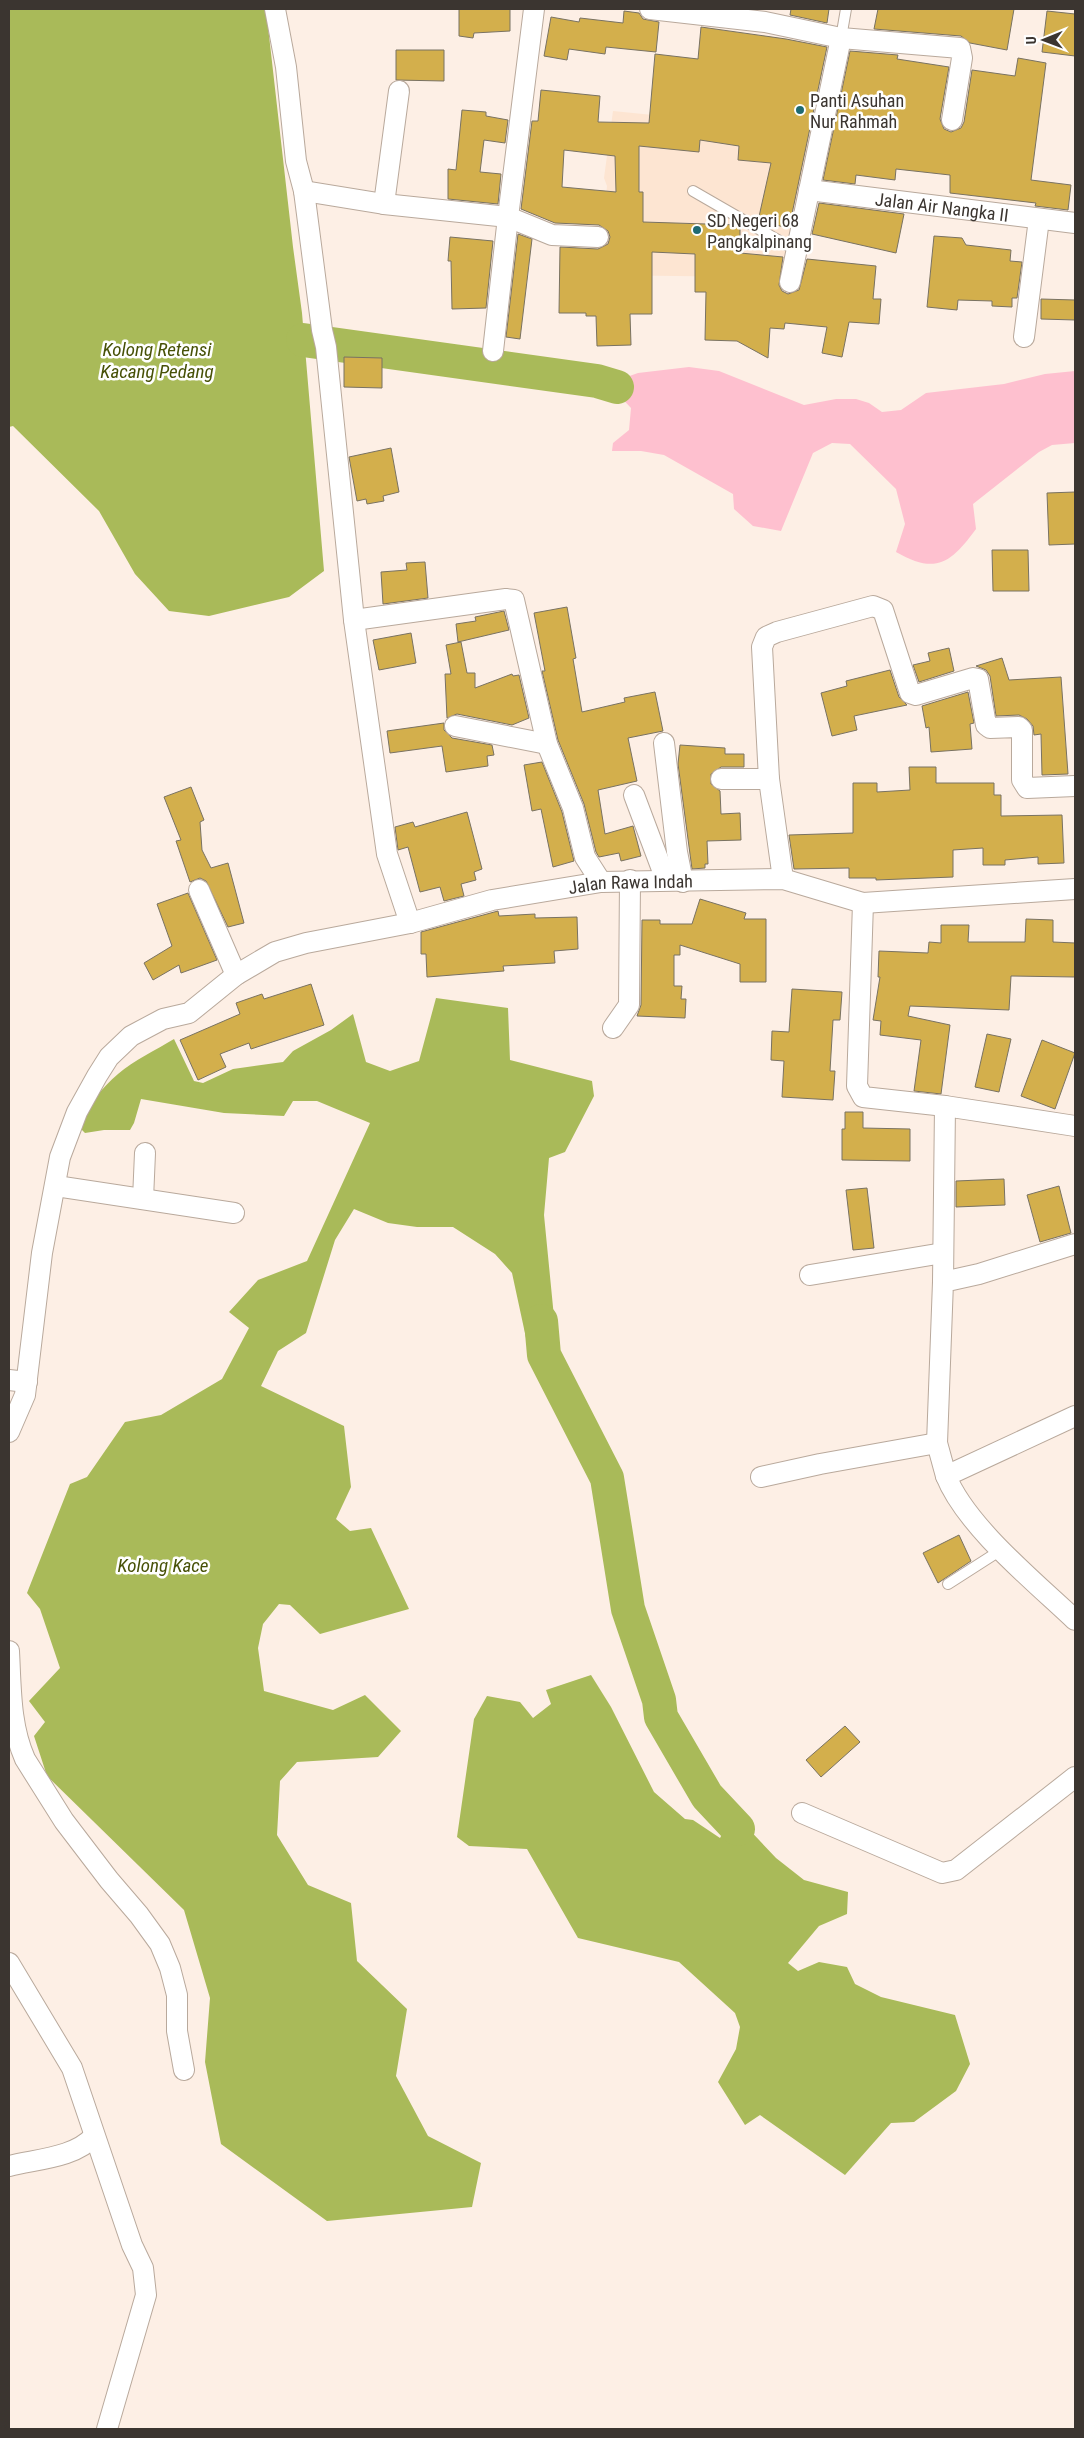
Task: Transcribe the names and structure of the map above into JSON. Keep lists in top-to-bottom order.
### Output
{
  "streets": {
    "street": ["Jalan Air Nangka II", "Jalan Rawa Indah"]
  },
  "water": ["Kolong Retensi Kacang Pedang", "Kolong Kace"],
  "places": ["Panti Asuhan Nur Rahmah", "SD Negeri 68 Pangkalpinang"],
  "north": "left"
}
